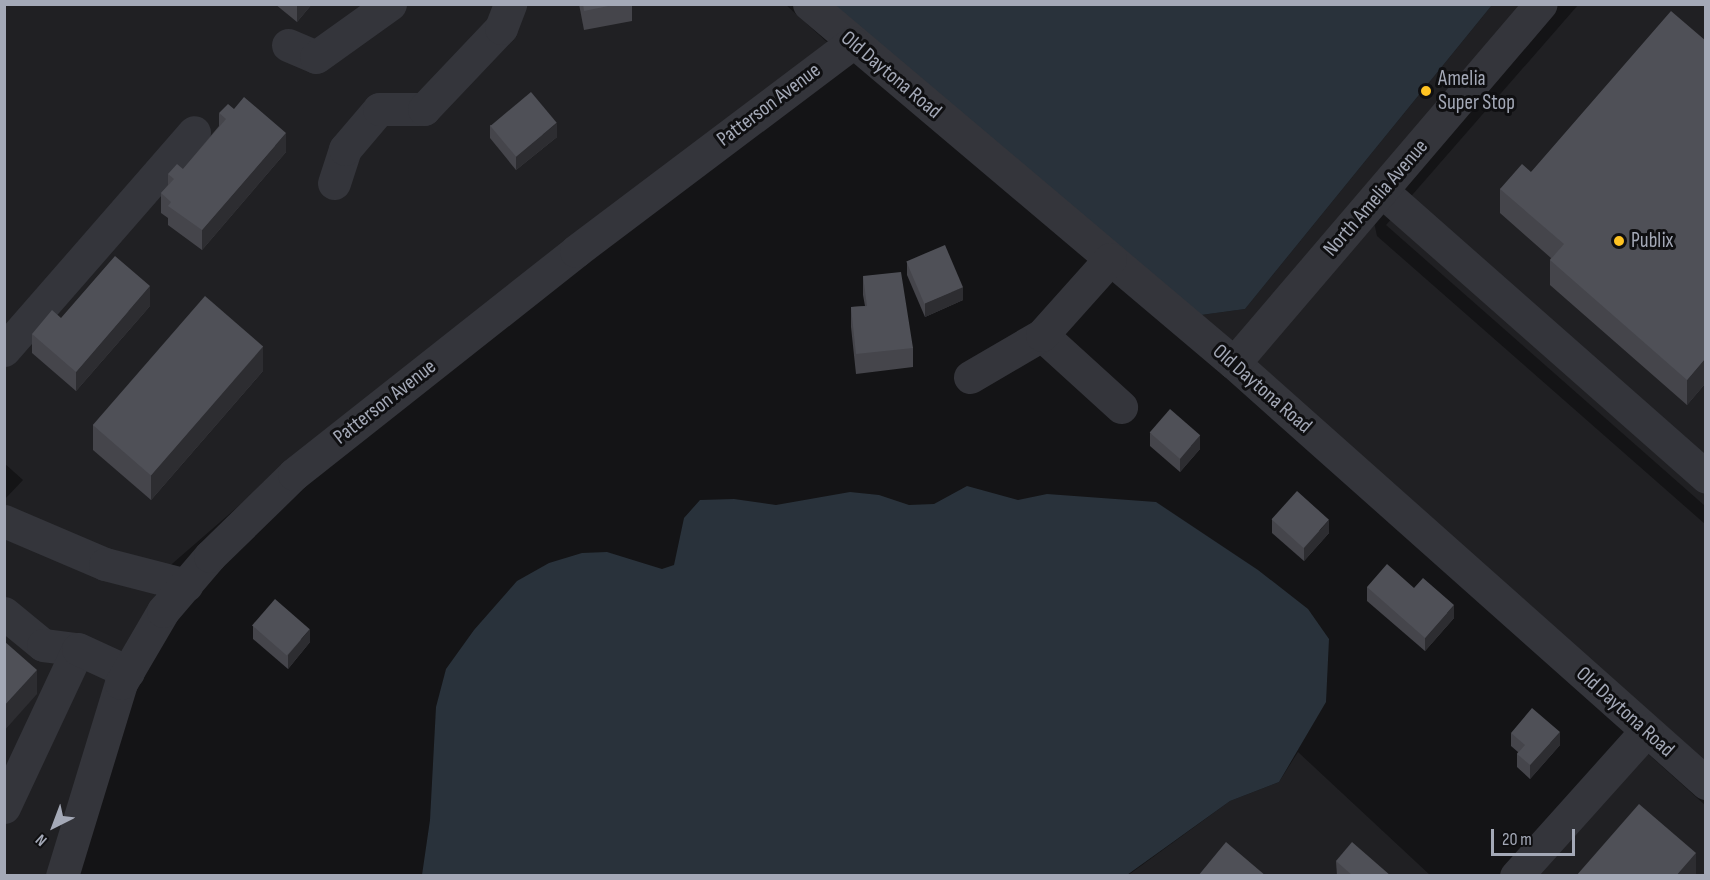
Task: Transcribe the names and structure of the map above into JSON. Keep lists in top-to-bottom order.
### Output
{
  "streets": {
    "street": ["Old Daytona Road", "Patterson Avenue", "North Amelia Avenue"]
  },
  "crossings": [
    ["Old Daytona Road", "Patterson Avenue"],
    ["Old Daytona Road", "North Amelia Avenue"]
  ],
  "places": ["Amelia Super Stop", "Publix"],
  "scale_bar": "20 m",
  "north": "bottom left"
}
